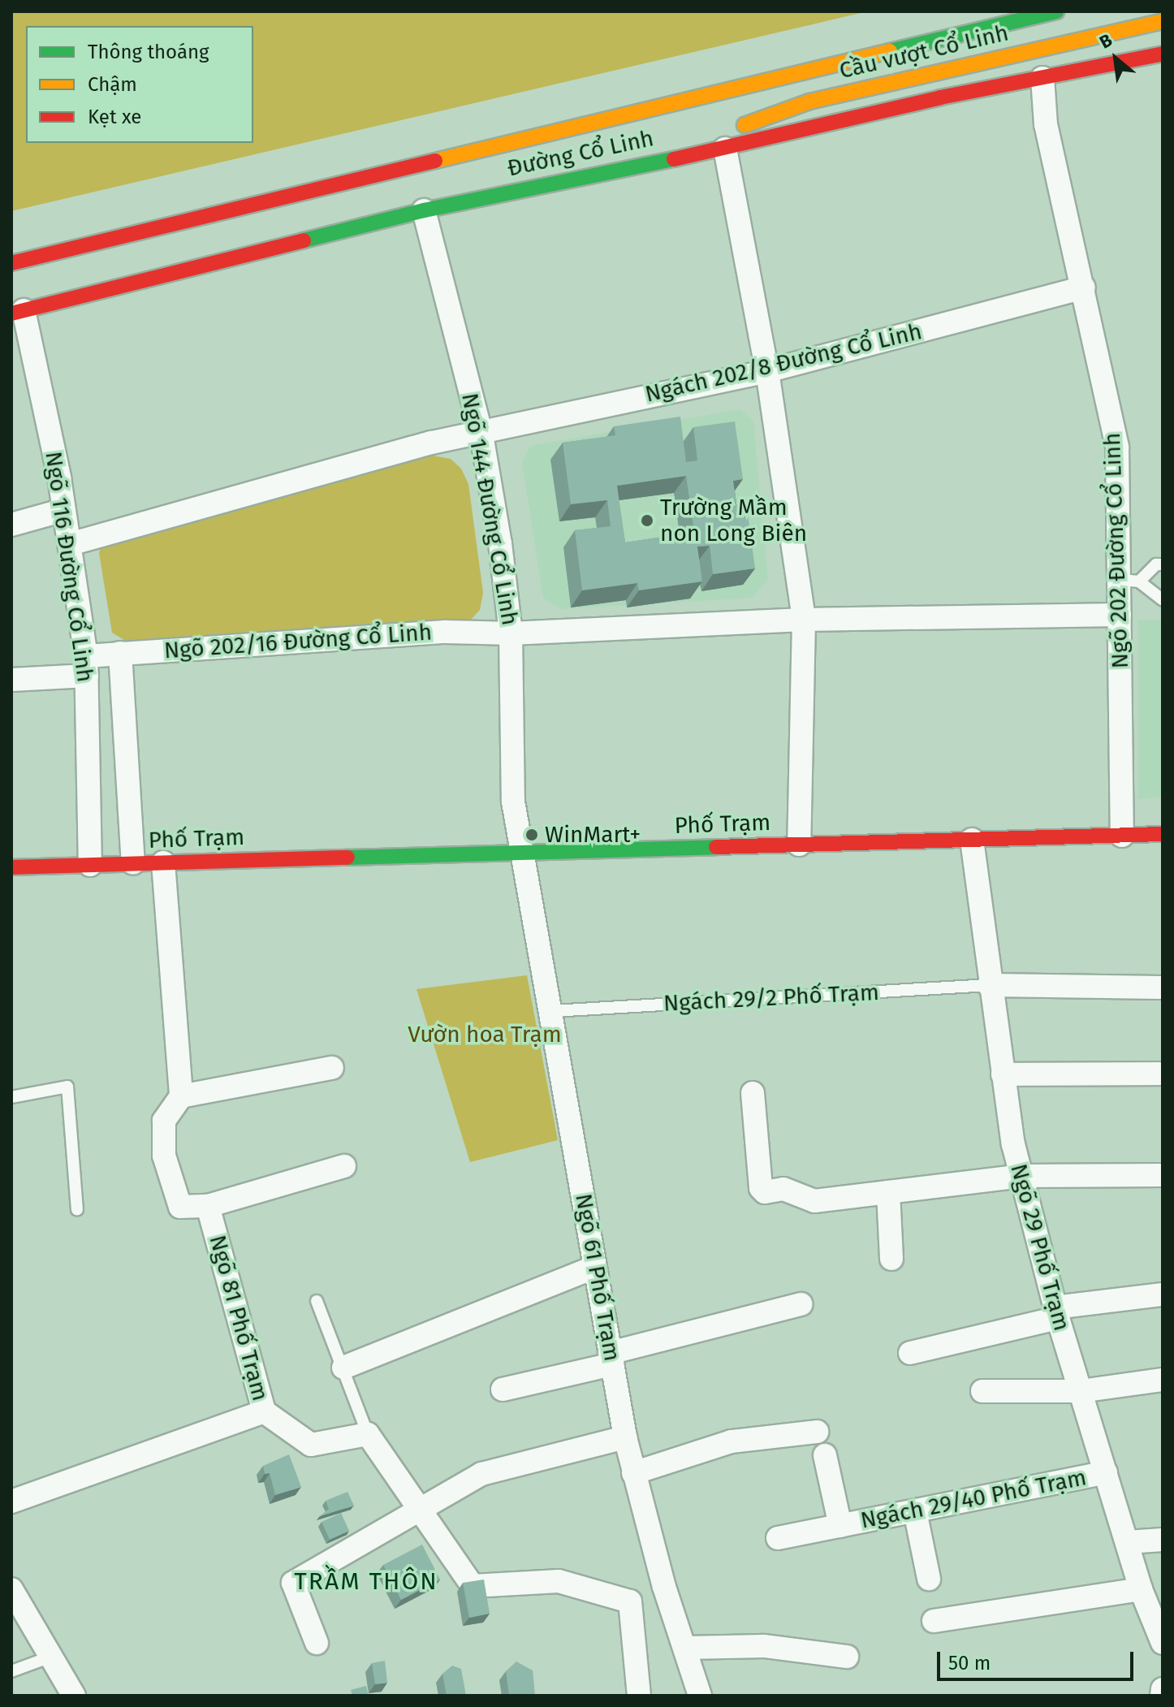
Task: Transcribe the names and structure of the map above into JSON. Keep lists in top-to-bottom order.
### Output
{
  "streets": {
    "main road": ["Cầu vượt Cổ Linh", "Đường Cổ Linh", "Phố Trạm"],
    "street": [
      "Ngách 202/8 Đường Cổ Linh",
      "Ngõ 144 Đường Cổ Linh",
      "Ngõ 202 Đường Cổ Linh",
      "Ngõ 116 Đường Cổ Linh",
      "Ngõ 202/16 Đường Cổ Linh",
      "Ngõ 29 Phố Trạm",
      "Ngõ 61 Phố Trạm",
      "Ngõ 81 Phố Trạm",
      "Ngách 29/40 Phố Trạm"
    ],
    "lane": ["Ngách 29/2 Phố Trạm"]
  },
  "crossings": [
    ["Cầu vượt Cổ Linh", "Đường Cổ Linh"],
    ["Đường Cổ Linh", "Ngõ 144 Đường Cổ Linh"],
    ["Đường Cổ Linh", "Ngõ 202 Đường Cổ Linh"],
    ["Đường Cổ Linh", "Ngõ 116 Đường Cổ Linh"],
    ["Ngách 202/8 Đường Cổ Linh", "Ngõ 144 Đường Cổ Linh"],
    ["Ngách 202/8 Đường Cổ Linh", "Ngõ 202 Đường Cổ Linh"],
    ["Ngách 202/8 Đường Cổ Linh", "Ngõ 116 Đường Cổ Linh"],
    ["Ngõ 144 Đường Cổ Linh", "Ngõ 202/16 Đường Cổ Linh"],
    ["Ngõ 144 Đường Cổ Linh", "Phố Trạm"],
    ["Ngõ 144 Đường Cổ Linh", "Ngõ 61 Phố Trạm"],
    ["Ngõ 202 Đường Cổ Linh", "Ngõ 202/16 Đường Cổ Linh"],
    ["Ngõ 202 Đường Cổ Linh", "Phố Trạm"],
    ["Ngõ 116 Đường Cổ Linh", "Ngõ 202/16 Đường Cổ Linh"],
    ["Ngõ 116 Đường Cổ Linh", "Phố Trạm"],
    ["Phố Trạm", "Ngõ 29 Phố Trạm"],
    ["Phố Trạm", "Ngõ 61 Phố Trạm"],
    ["Ngách 29/2 Phố Trạm", "Ngõ 29 Phố Trạm"],
    ["Ngách 29/2 Phố Trạm", "Ngõ 61 Phố Trạm"],
    ["Ngõ 29 Phố Trạm", "Ngách 29/40 Phố Trạm"]
  ],
  "districts": ["TRẦM THÔN"],
  "parks": ["Vườn hoa Trạm"],
  "places": ["Trường Mầm non Long Biên", "WinMart+"],
  "legend": ["Thông thoáng", "Chậm", "Kẹt xe"],
  "scale_bar": "50 m",
  "north": "top left"
}
